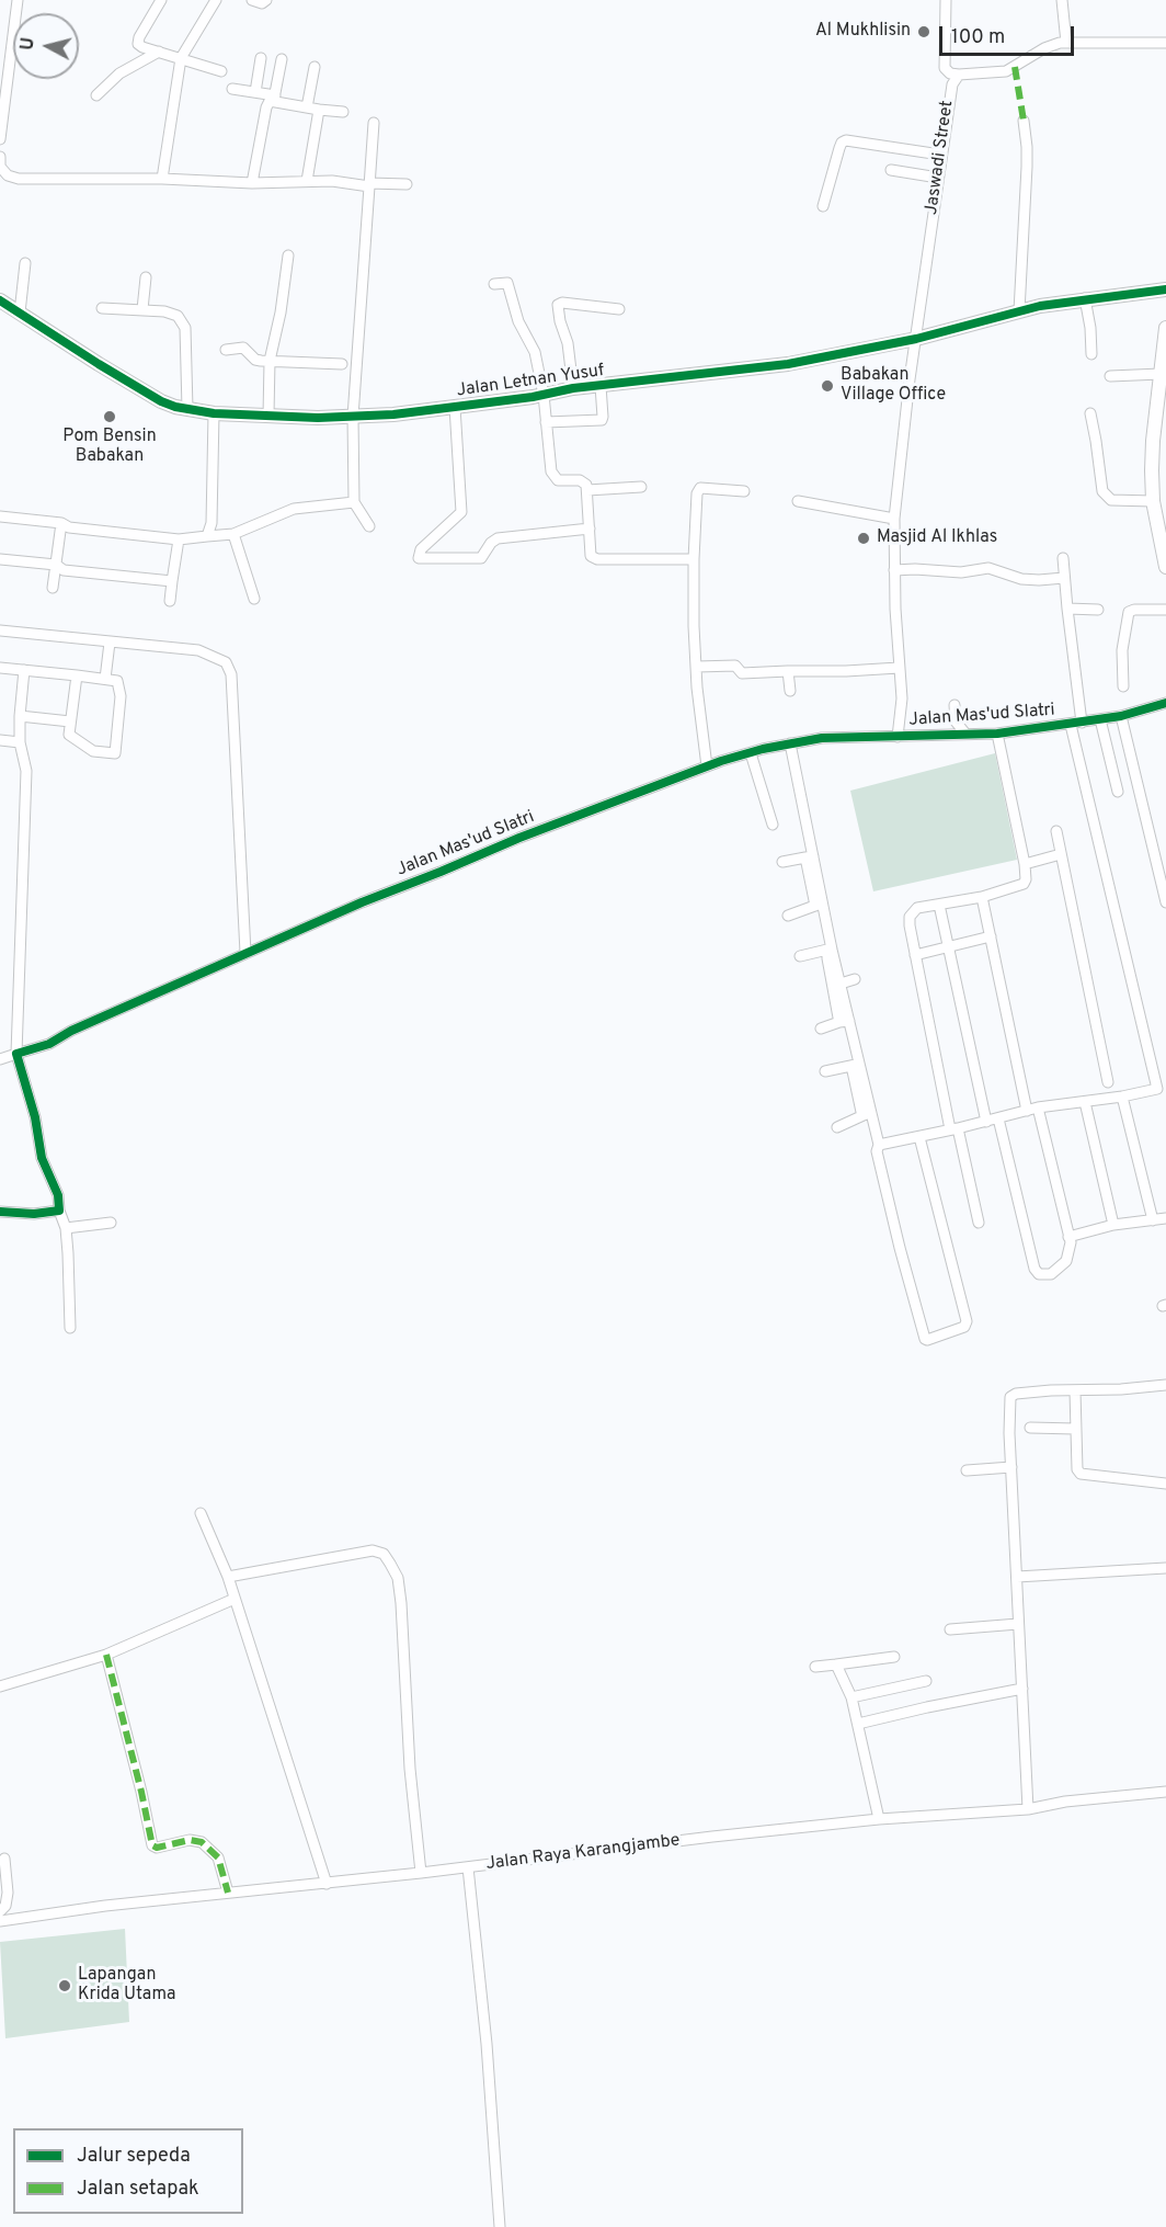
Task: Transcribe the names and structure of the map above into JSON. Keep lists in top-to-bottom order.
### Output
{
  "streets": {
    "street": [
      "Jaswadi Street",
      "Jalan Letnan Yusuf",
      "Jalan Mas'ud Slatri",
      "Jalan Raya Karangjambe"
    ]
  },
  "crossings": [
    ["Jaswadi Street", "Jalan Letnan Yusuf"],
    ["Jaswadi Street", "Jalan Mas'ud Slatri"]
  ],
  "places": [
    "Al Mukhlisin",
    "Babakan Village Office",
    "Pom Bensin Babakan",
    "Masjid Al Ikhlas",
    "Lapangan Krida Utama"
  ],
  "legend": ["Jalur sepeda", "Jalan setapak"],
  "scale_bar": "100 m",
  "north": "left"
}
